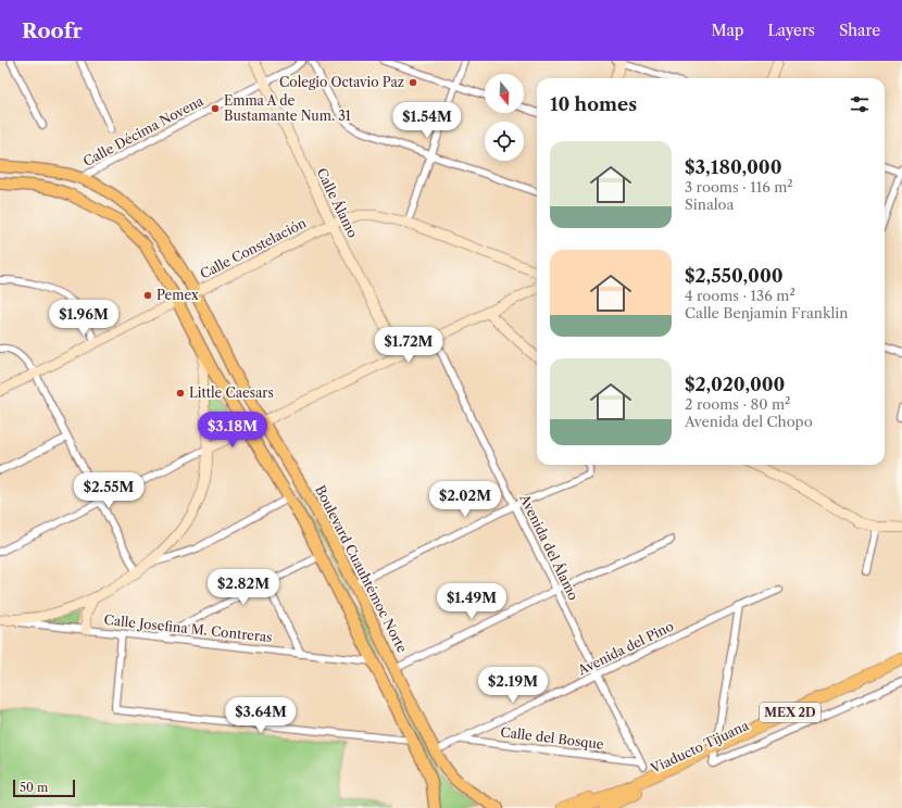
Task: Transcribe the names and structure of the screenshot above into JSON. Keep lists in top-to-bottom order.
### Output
{
  "streets": {
    "highway": ["MEX 2D", "Viaducto Tijuana"],
    "main road": ["Boulevard Cuauhtémoc Norte"],
    "street": [
      "Calle Décima Novena",
      "Calle Álamo",
      "Calle Constelación",
      "Avenida del Álamo",
      "Calle Josefina M. Contreras",
      "Avenida del Pino",
      "Calle del Bosque"
    ]
  },
  "crossings": [
    ["Calle Décima Novena", "Calle Álamo"],
    ["Calle Décima Novena", "Boulevard Cuauhtémoc Norte"],
    ["Calle Álamo", "Calle Constelación"],
    ["Calle Constelación", "Boulevard Cuauhtémoc Norte"],
    ["Avenida del Álamo", "Avenida del Pino"],
    ["Avenida del Álamo", "Calle del Bosque"],
    ["Boulevard Cuauhtémoc Norte", "Avenida del Pino"],
    ["Avenida del Pino", "Calle del Bosque"]
  ],
  "places": [
    "Colegio Octavio Paz",
    "Emma A de Bustamante Num. 31",
    "Pemex",
    "Little Caesars"
  ],
  "scale_bar": "50 m",
  "north": "bottom",
  "page": {
    "header": "Roofr",
    "nav": ["Map", "Layers", "Share"],
    "heading": "10 homes",
    "price": [
      "$1.54M",
      "$1.96M",
      "$1.72M",
      "$3.18M",
      "$2.55M",
      "$2.02M",
      "$2.82M",
      "$1.49M",
      "$2.19M",
      "$3.64M"
    ],
    "list": [
      {
        "name": "$3,180,000",
        "note": "3 rooms · 116 m² · Sinaloa"
      },
      {
        "name": "$2,550,000",
        "note": "4 rooms · 136 m² · Calle Benjamín Franklin"
      },
      {
        "name": "$2,020,000",
        "note": "2 rooms · 80 m² · Avenida del Chopo"
      }
    ],
    "scale": "50 m"
  }
}
